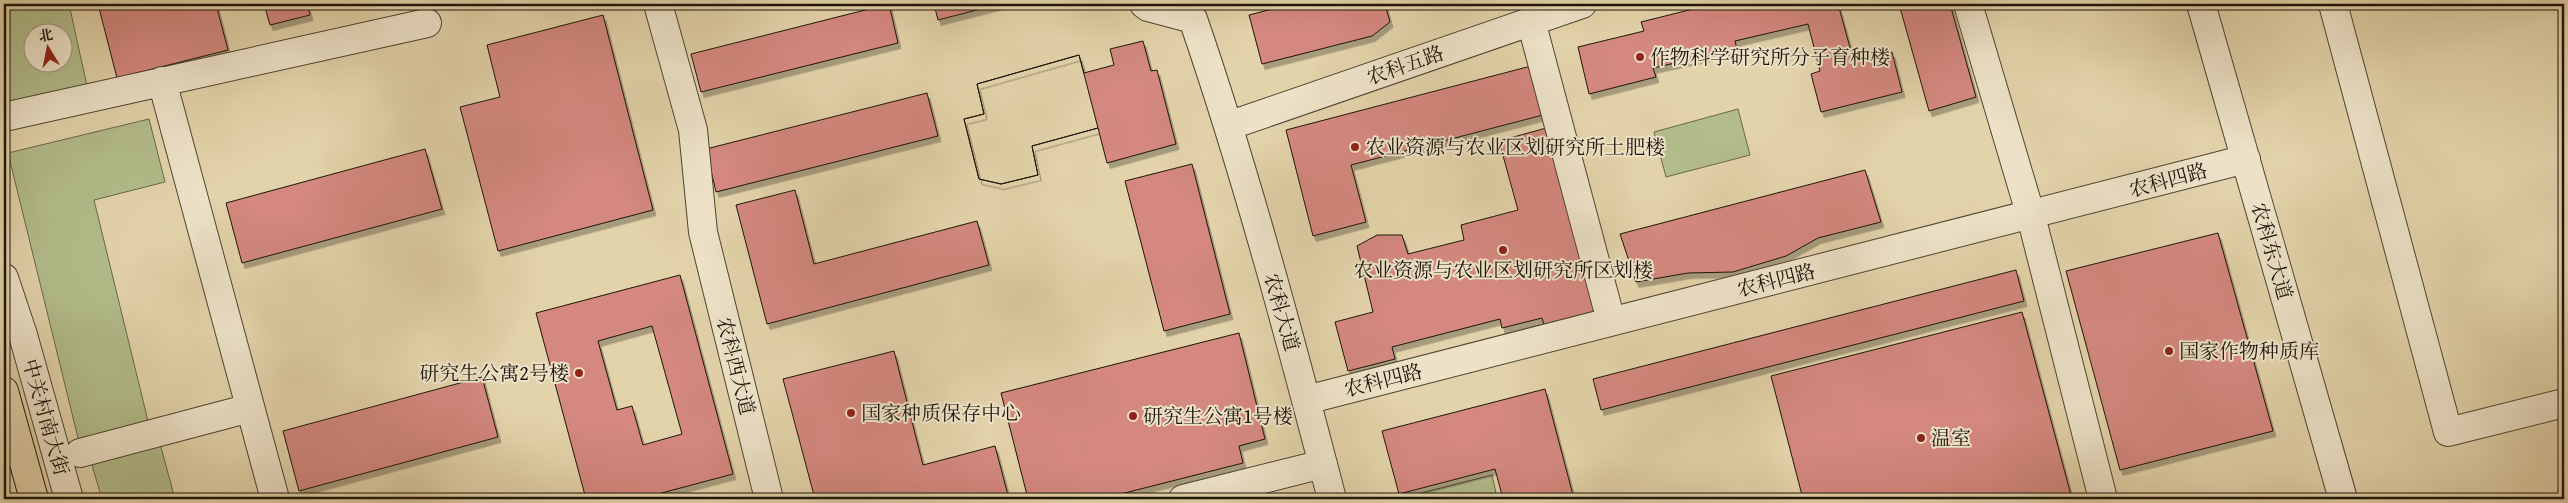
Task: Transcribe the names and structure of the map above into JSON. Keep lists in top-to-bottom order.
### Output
{
  "streets": {
    "main road": ["中关村南大街"],
    "street": [
      "农科五路",
      "农科四路",
      "农科东大道",
      "农科大道",
      "农科西大道"
    ]
  },
  "crossings": [
    ["农科五路", "农科大道"],
    ["农科四路", "农科东大道"],
    ["农科四路", "农科大道"]
  ],
  "places": [
    "作物科学研究所分子育种楼",
    "农业资源与农业区划研究所土肥楼",
    "农业资源与农业区划研究所区划楼",
    "国家作物种质库",
    "研究生公寓2号楼",
    "国家种质保存中心",
    "研究生公寓1号楼",
    "温室"
  ],
  "north": "top"
}
